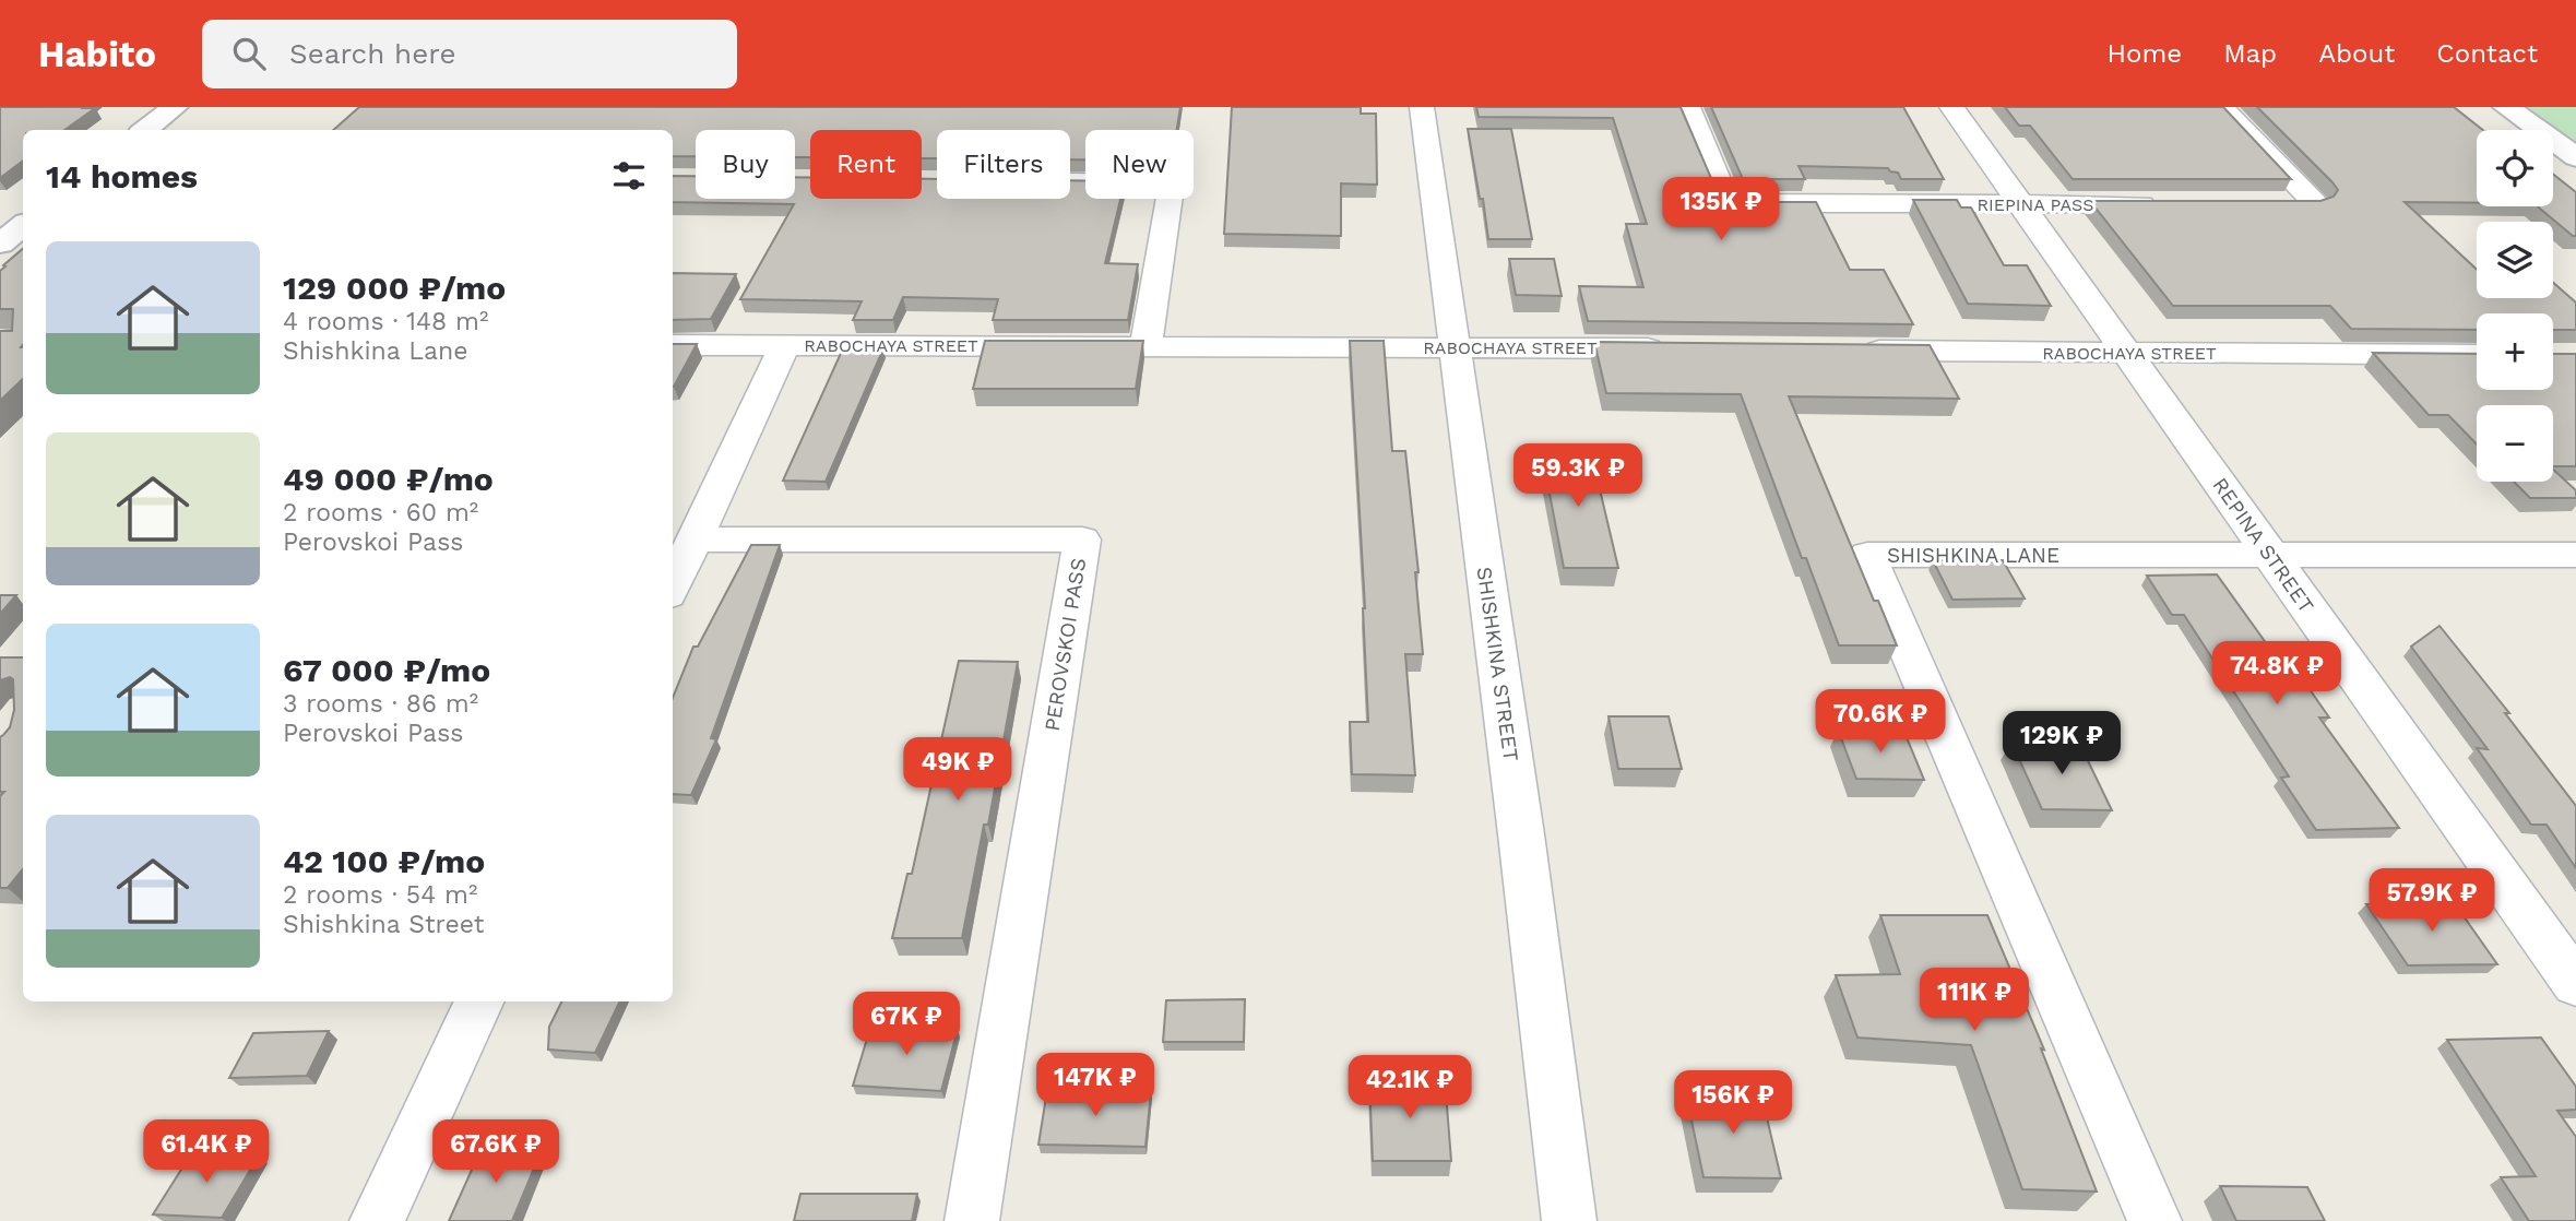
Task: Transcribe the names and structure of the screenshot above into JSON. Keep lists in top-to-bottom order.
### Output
{
  "streets": {
    "street": [
      "RIEPINA PASS",
      "RABOCHAYA STREET",
      "REPINA STREET",
      "SHISHKINA LANE",
      "PEROVSKOI PASS",
      "SHISHKINA STREET"
    ]
  },
  "crossings": [
    ["RIEPINA PASS", "REPINA STREET"],
    ["RABOCHAYA STREET", "REPINA STREET"],
    ["RABOCHAYA STREET", "SHISHKINA STREET"],
    ["REPINA STREET", "SHISHKINA LANE"]
  ],
  "page": {
    "header": "Habito",
    "search": "Search here",
    "nav": [
      "Home",
      "Map",
      "About",
      "Contact"
    ],
    "map_buttons": ["+", "−"],
    "chip": [
      "Buy",
      "Rent",
      "Filters",
      "New"
    ],
    "heading": "14 homes",
    "price": [
      "135K ₽",
      "59.3K ₽",
      "74.8K ₽",
      "70.6K ₽",
      "129K ₽",
      "49K ₽",
      "57.9K ₽",
      "111K ₽",
      "67K ₽",
      "147K ₽",
      "42.1K ₽",
      "156K ₽",
      "61.4K ₽",
      "67.6K ₽"
    ],
    "list": [
      {
        "name": "129 000 ₽/mo",
        "note": "4 rooms · 148 m² · Shishkina Lane"
      },
      {
        "name": "49 000 ₽/mo",
        "note": "2 rooms · 60 m² · Perovskoi Pass"
      },
      {
        "name": "67 000 ₽/mo",
        "note": "3 rooms · 86 m² · Perovskoi Pass"
      },
      {
        "name": "42 100 ₽/mo",
        "note": "2 rooms · 54 m² · Shishkina Street"
      }
    ]
  }
}
